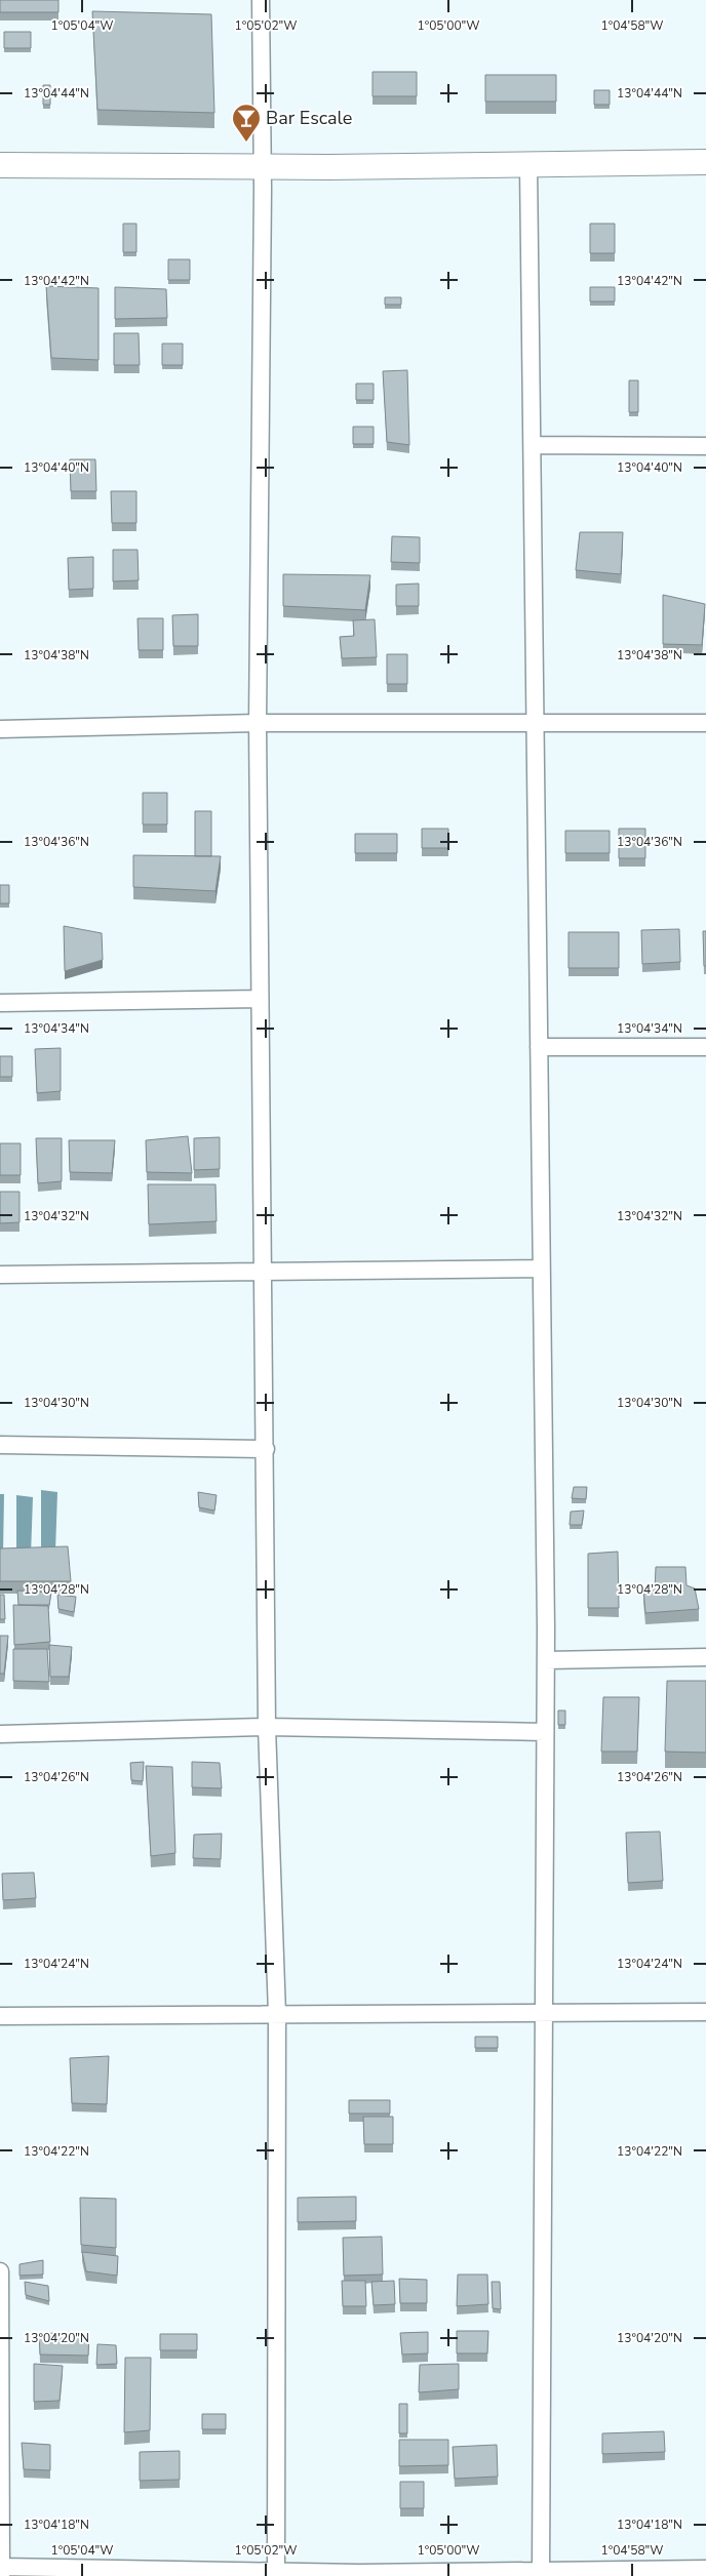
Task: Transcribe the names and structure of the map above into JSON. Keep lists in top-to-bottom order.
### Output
{
  "places": {
    "bar": ["Bar Escale"]
  },
  "coordinates": [
    "1°05'04\"W",
    "1°05'02\"W",
    "1°05'00\"W",
    "1°04'58\"W",
    "13°04'44\"N",
    "13°04'42\"N",
    "13°04'40\"N",
    "13°04'38\"N",
    "13°04'36\"N",
    "13°04'34\"N",
    "13°04'32\"N",
    "13°04'30\"N",
    "13°04'28\"N",
    "13°04'26\"N",
    "13°04'24\"N",
    "13°04'22\"N",
    "13°04'20\"N",
    "13°04'18\"N"
  ]
}
